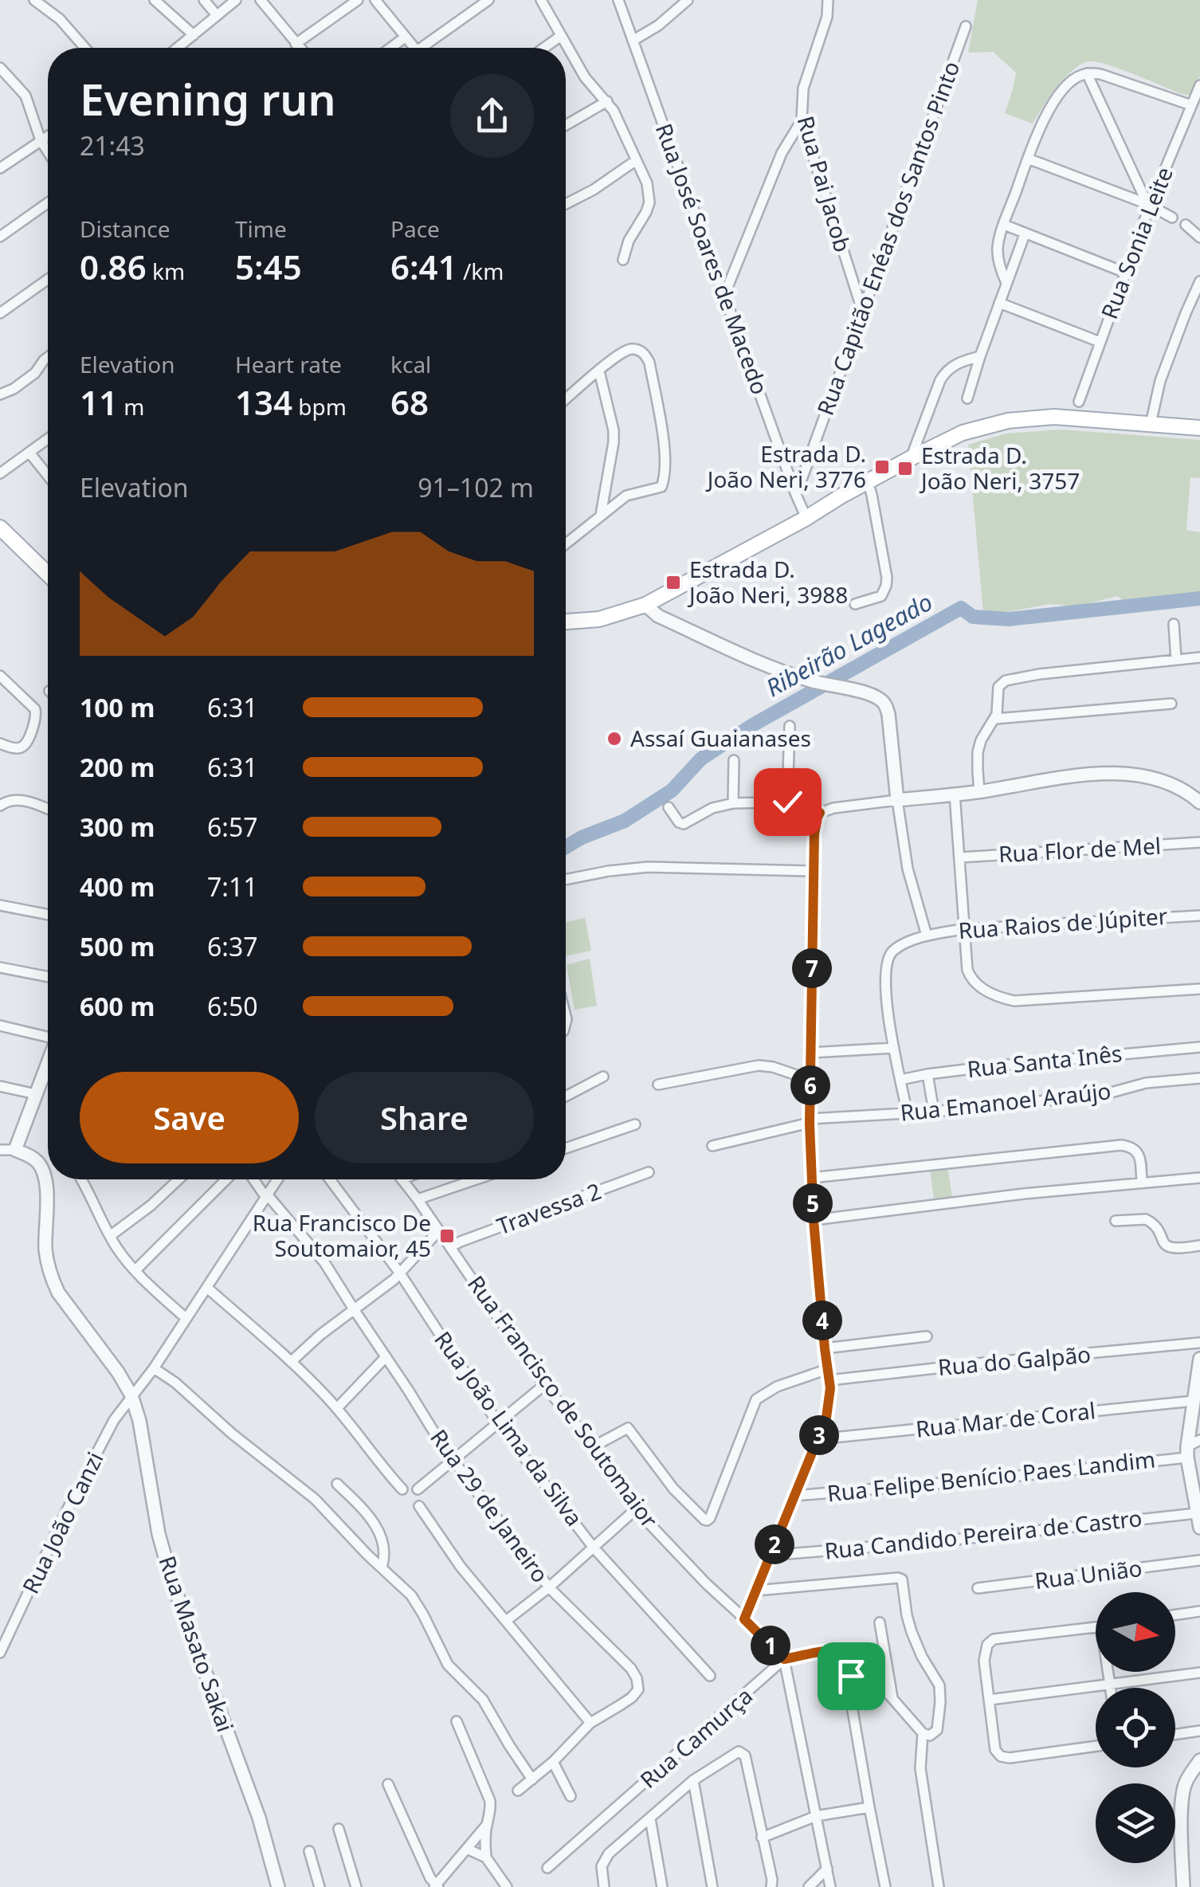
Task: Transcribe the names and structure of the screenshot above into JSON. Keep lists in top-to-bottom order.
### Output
{
  "streets": {
    "street": [
      "Rua Pai Jacob",
      "Rua Capitão Enéas dos Santos Pinto",
      "Rua Sonia Leite",
      "Rua José Soares de Macedo",
      "Rua Flor de Mel",
      "Rua Raios de Júpiter",
      "Rua Santa Inês",
      "Rua Emanoel Araújo",
      "Travessa 2",
      "Rua do Galpão",
      "Rua Francisco de Soutomaior",
      "Rua Mar de Coral",
      "Rua João Lima da Silva",
      "Rua Felipe Benício Paes Landim",
      "Rua 29 de Janeiro",
      "Rua João Canzi",
      "Rua Candido Pereira de Castro",
      "Rua União",
      "Rua Masato Sakai",
      "Rua Camurça"
    ]
  },
  "crossings": [
    ["Rua Pai Jacob", "Rua Capitão Enéas dos Santos Pinto"],
    ["Rua Capitão Enéas dos Santos Pinto", "Rua José Soares de Macedo"],
    ["Travessa 2", "Rua Francisco de Soutomaior"],
    ["Rua do Galpão", "Rua Francisco de Soutomaior"],
    ["Rua Francisco de Soutomaior", "Rua Camurça"],
    ["Rua 29 de Janeiro", "Rua João Canzi"],
    ["Rua João Canzi", "Rua Masato Sakai"]
  ],
  "water": ["Ribeirão Lageado"],
  "places": {
    "transit": [
      "Estrada D. João Neri, 3776",
      "Estrada D. João Neri, 3757",
      "Estrada D. João Neri, 3988",
      "Rua Francisco De Soutomaior, 45"
    ],
    "other": ["Assaí Guaianases"]
  },
  "north": "right",
  "page": {
    "heading": ["Evening run", "21:43"],
    "stats": [
      ["Distance", "0.86 km"],
      ["Time", "5:45"],
      ["Pace", "6:41 /km"],
      ["Elevation", "11 m"],
      ["Heart rate", "134 bpm"],
      ["kcal", "68"]
    ],
    "chart": ["Elevation", "91–102 m"],
    "list": [
      {
        "name": "100 m",
        "note": "6:31"
      },
      {
        "name": "200 m",
        "note": "6:31"
      },
      {
        "name": "300 m",
        "note": "6:57"
      },
      {
        "name": "400 m",
        "note": "7:11"
      },
      {
        "name": "500 m",
        "note": "6:37"
      },
      {
        "name": "600 m",
        "note": "6:50"
      }
    ],
    "pins": [
      "7",
      "6",
      "5",
      "4",
      "3",
      "2",
      "1"
    ],
    "buttons": ["Save", "Share"]
  }
}
